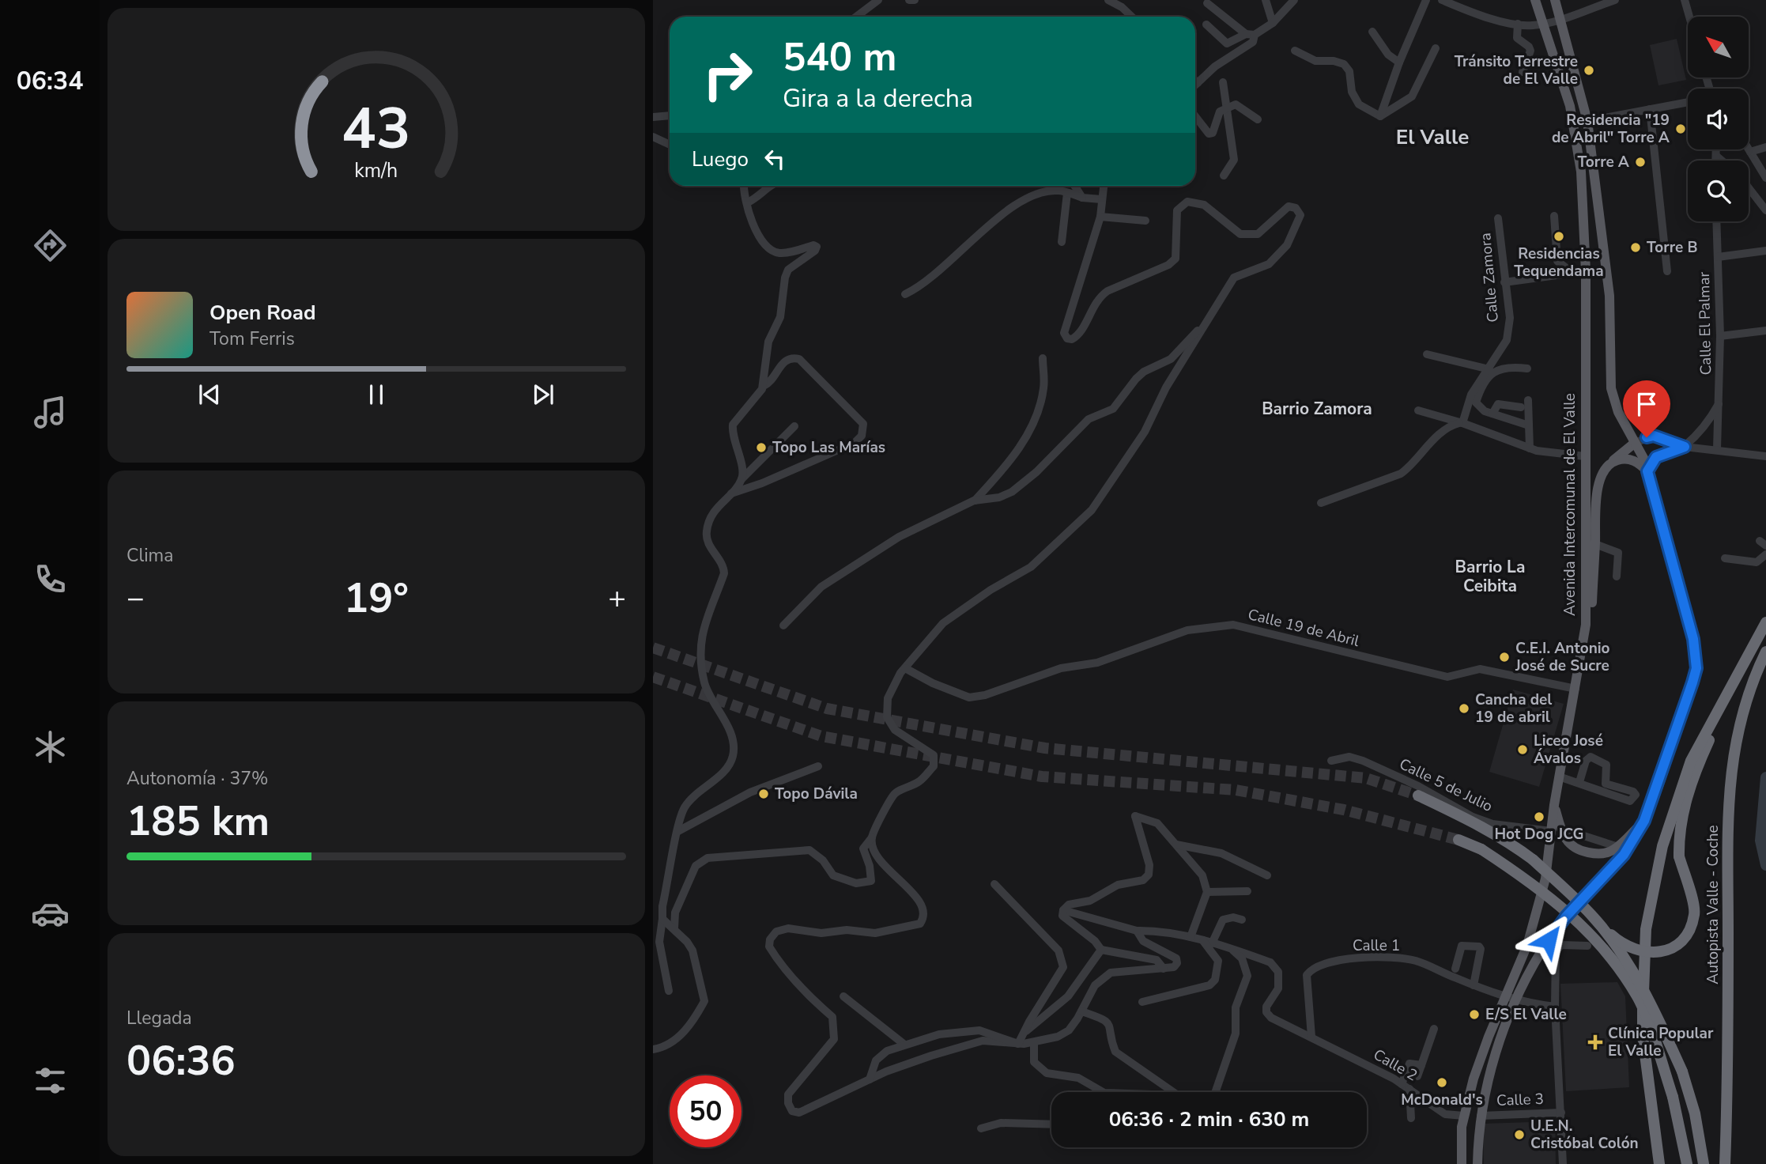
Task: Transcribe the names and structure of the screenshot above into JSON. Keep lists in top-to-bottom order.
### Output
{
  "streets": {
    "highway": ["Autopista Valle - Coche"],
    "main road": ["Avenida Intercomunal de El Valle"],
    "street": [
      "Calle Zamora",
      "Calle El Palmar",
      "Calle 19 de Abril",
      "Calle 5 de Julio",
      "Calle 1",
      "Calle 2",
      "Calle 3"
    ]
  },
  "crossings": [
    ["Avenida Intercomunal de El Valle", "Calle 19 de Abril"],
    ["Avenida Intercomunal de El Valle", "Calle 5 de Julio"],
    ["Avenida Intercomunal de El Valle", "Calle 1"],
    ["Avenida Intercomunal de El Valle", "Calle 2"],
    ["Calle 1", "Calle 2"]
  ],
  "districts": ["El Valle", "Barrio Zamora", "Barrio La Ceibita"],
  "places": {
    "other": [
      "Tránsito Terrestre de El Valle",
      "Residencia \"19 de Abril\" Torre A",
      "Torre A",
      "Residencias Tequendama",
      "Torre B",
      "Topo Las Marías",
      "C.E.I. Antonio José de Sucre",
      "Cancha del 19 de abril",
      "Liceo José Ávalos",
      "Topo Dávila",
      "Hot Dog JCG",
      "E/S El Valle",
      "McDonald's",
      "U.E.N. Cristóbal Colón"
    ],
    "health": ["Clínica Popular El Valle"]
  },
  "north": "top left",
  "page": {
    "tabs": "06:34",
    "turn": ["540 m", "Gira a la derecha"],
    "then": "Luego",
    "song": ["Open Road", "Tom Ferris"],
    "tile": [
      "Clima",
      ["Autonomía · 37%", "185 km"],
      ["Llegada", "06:36"]
    ],
    "heat": ["−", "19°", "+"],
    "limit": "50",
    "trip": "06:36 · 2 min · 630 m",
    "gauge": ["43", "km/h"]
  }
}
